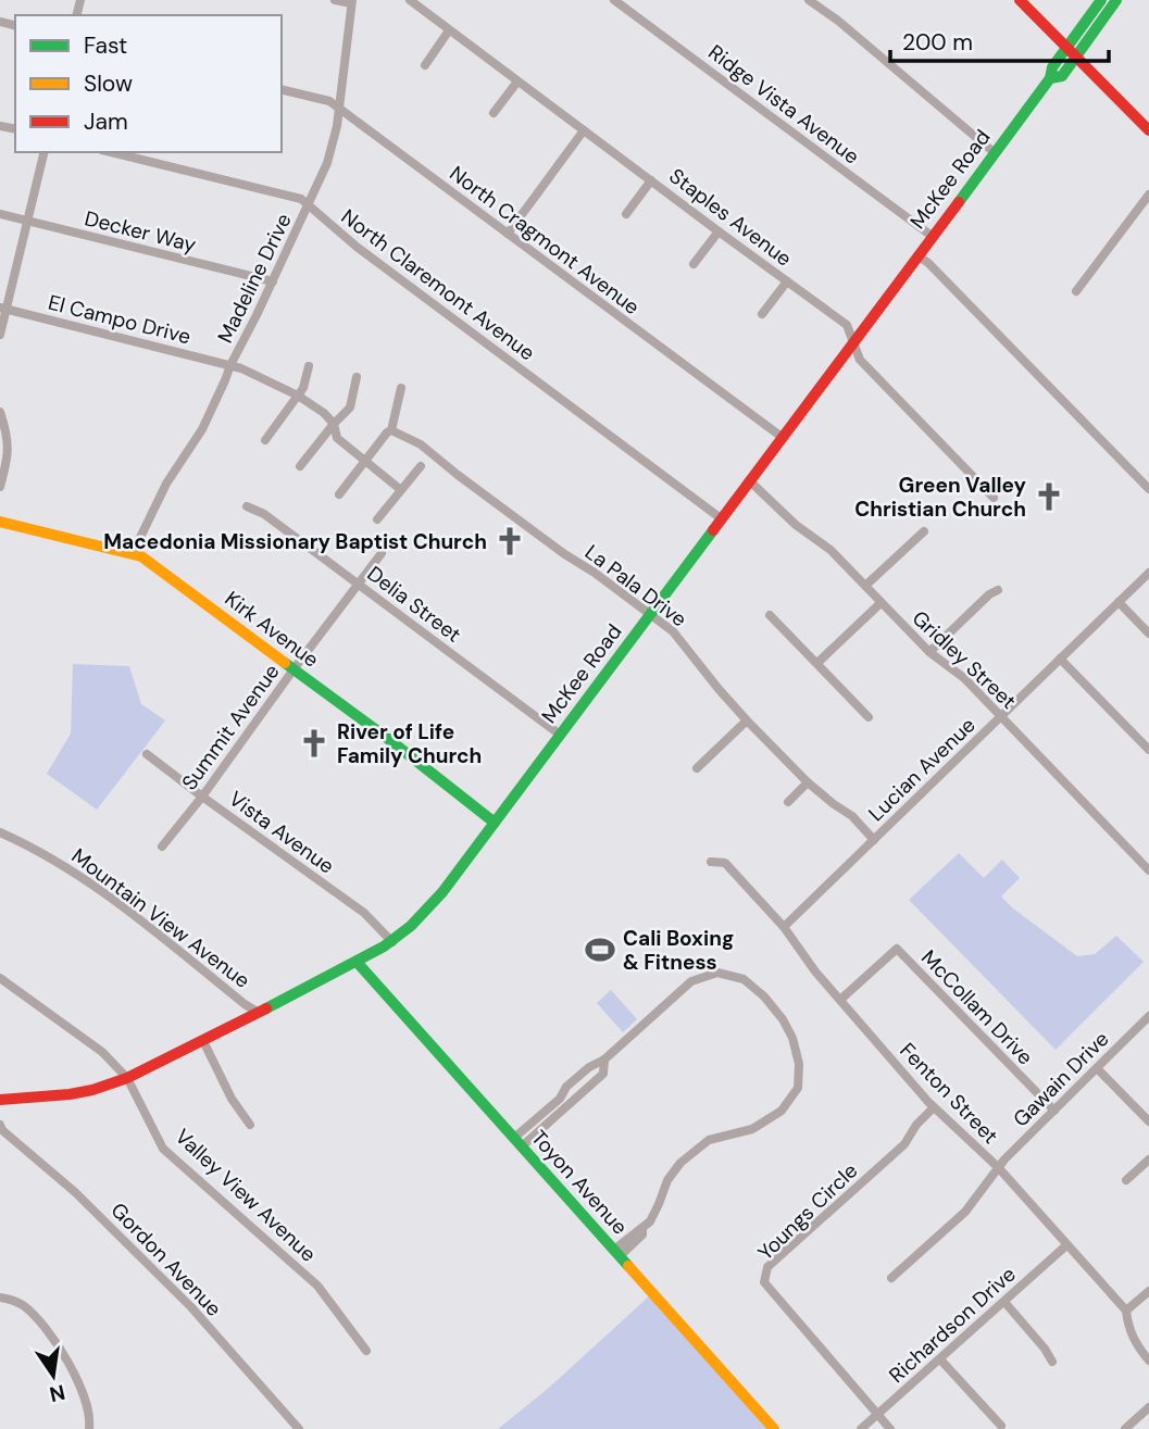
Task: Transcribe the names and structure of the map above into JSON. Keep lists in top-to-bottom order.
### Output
{
  "streets": {
    "street": [
      "Ridge Vista Avenue",
      "McKee Road",
      "Staples Avenue",
      "Decker Way",
      "North Cragmont Avenue",
      "Madeline Drive",
      "North Claremont Avenue",
      "El Campo Drive",
      "La Pala Drive",
      "Delia Street",
      "Kirk Avenue",
      "Gridley Street",
      "Summit Avenue",
      "Lucian Avenue",
      "Vista Avenue",
      "Mountain View Avenue",
      "McCollam Drive",
      "Gawain Drive",
      "Fenton Street",
      "Toyon Avenue",
      "Valley View Avenue",
      "Youngs Circle",
      "Gordon Avenue",
      "Richardson Drive"
    ]
  },
  "crossings": [
    ["Ridge Vista Avenue", "McKee Road"],
    ["McKee Road", "Staples Avenue"],
    ["McKee Road", "North Cragmont Avenue"],
    ["McKee Road", "North Claremont Avenue"],
    ["McKee Road", "La Pala Drive"],
    ["McKee Road", "Delia Street"],
    ["McKee Road", "Kirk Avenue"],
    ["McKee Road", "Gridley Street"],
    ["McKee Road", "Vista Avenue"],
    ["McKee Road", "Mountain View Avenue"],
    ["McKee Road", "Toyon Avenue"],
    ["McKee Road", "Valley View Avenue"],
    ["Decker Way", "Madeline Drive"],
    ["North Cragmont Avenue", "Madeline Drive"],
    ["Madeline Drive", "North Claremont Avenue"],
    ["Madeline Drive", "El Campo Drive"],
    ["Madeline Drive", "Kirk Avenue"],
    ["La Pala Drive", "Lucian Avenue"],
    ["Delia Street", "Summit Avenue"],
    ["Kirk Avenue", "Summit Avenue"],
    ["Gridley Street", "Lucian Avenue"],
    ["Summit Avenue", "Vista Avenue"],
    ["Lucian Avenue", "Fenton Street"],
    ["McCollam Drive", "Gawain Drive"],
    ["McCollam Drive", "Fenton Street"],
    ["Gawain Drive", "Fenton Street"],
    ["Fenton Street", "Youngs Circle"],
    ["Fenton Street", "Richardson Drive"],
    ["Youngs Circle", "Richardson Drive"]
  ],
  "places": {
    "church": ["Green Valley Christian Church", "Macedonia Missionary Baptist Church", "River of Life Family Church"],
    "sports": ["Cali Boxing & Fitness"]
  },
  "legend": ["Fast", "Slow", "Jam"],
  "scale_bar": "200 m",
  "north": "bottom"
}
